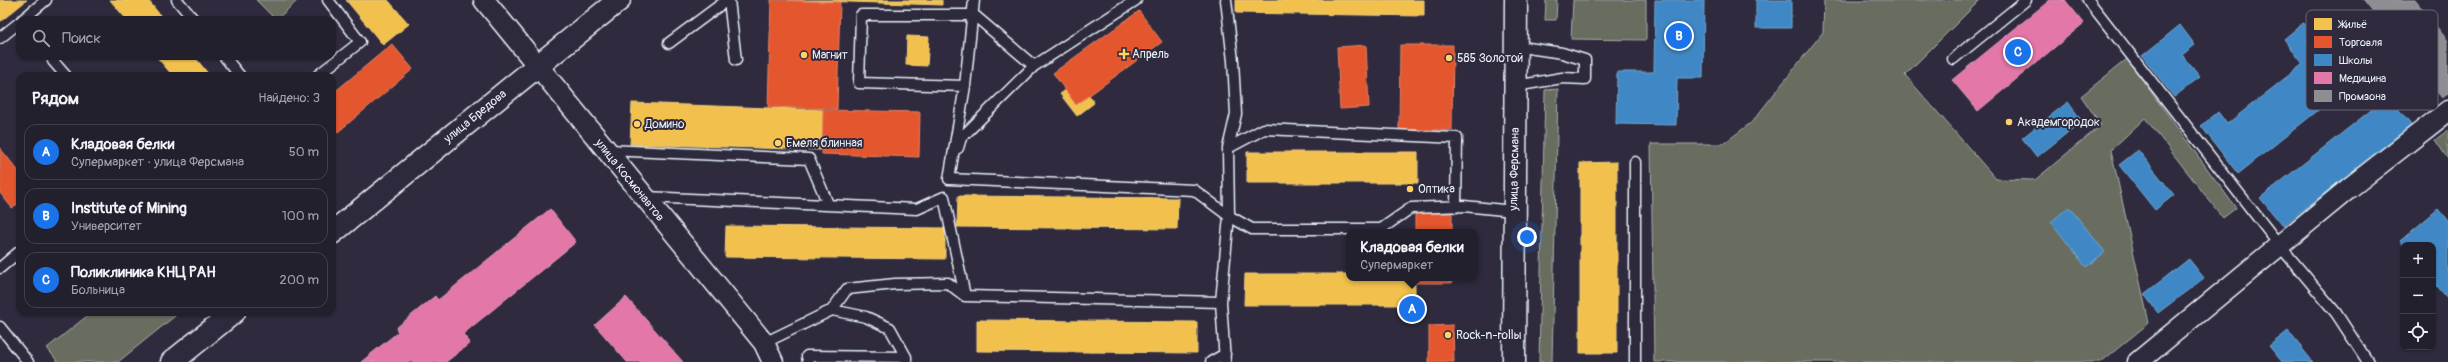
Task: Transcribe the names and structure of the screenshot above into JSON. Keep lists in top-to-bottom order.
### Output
{
  "streets": {
    "street": ["улица Бредова", "улица Ферсмана", "улица Космонавтов"]
  },
  "crossings": [
    ["улица Бредова", "улица Космонавтов"]
  ],
  "places": {
    "health": ["Апрель"],
    "other": [
      "Магнит",
      "585 Золотой",
      "Академгородок",
      "Домино",
      "Емеля блинная",
      "Оптика",
      "Rock-n-rollы"
    ]
  },
  "legend": [
    "Жильё",
    "Торговля",
    "Школы",
    "Медицина",
    "Промзона"
  ],
  "page": {
    "search": "Поиск",
    "pins": ["B", "C", "A"],
    "heading": ["Рядом", "Найдено: 3"],
    "list": [
      {
        "mark": "A",
        "name": "Кладовая белки",
        "note": "Супермаркет · улица Ферсмана",
        "value": "50 m"
      },
      {
        "mark": "B",
        "name": "Institute of Mining",
        "note": "Университет",
        "value": "100 m"
      },
      {
        "mark": "C",
        "name": "Поликлиника КНЦ РАН",
        "note": "Больница",
        "value": "200 m"
      }
    ],
    "popup": ["Кладовая белки", "Супермаркет"],
    "map_buttons": ["+", "−"]
  }
}
